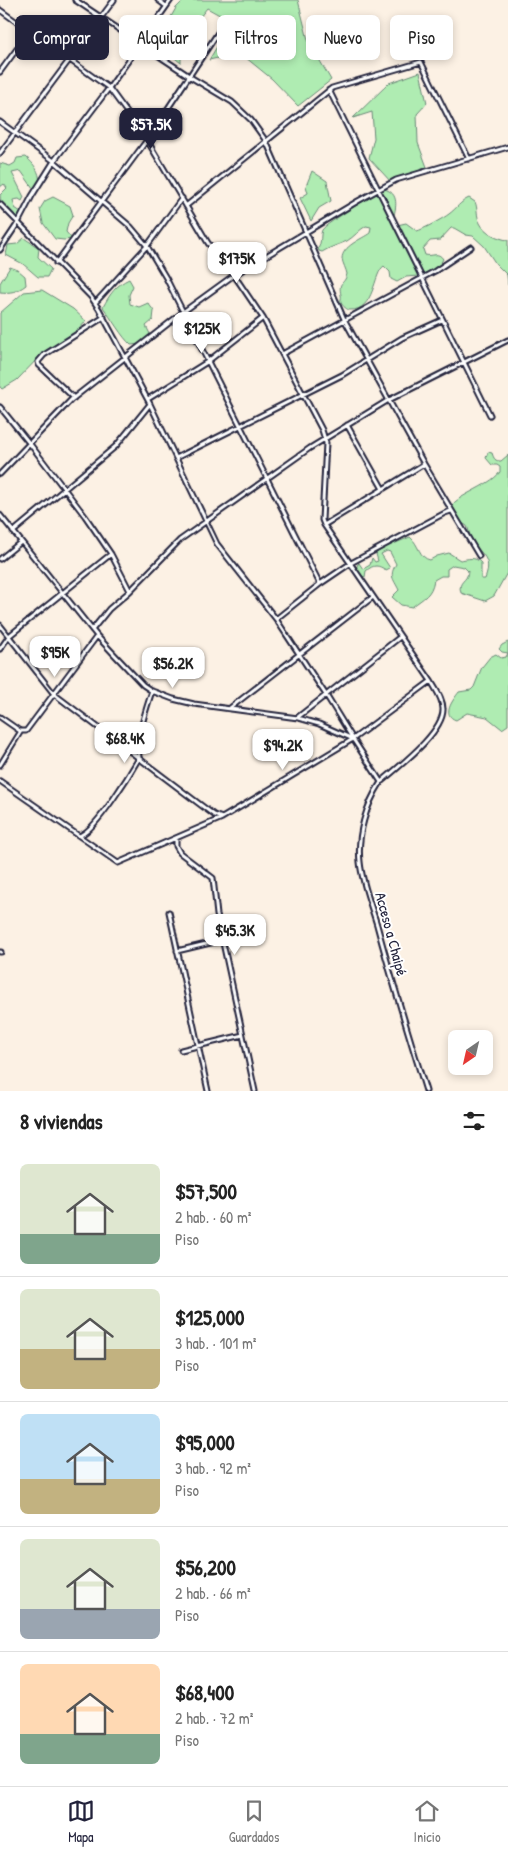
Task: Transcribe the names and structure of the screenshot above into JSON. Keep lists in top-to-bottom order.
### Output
{
  "streets": {
    "street": ["Acceso a Chaipé"]
  },
  "north": "bottom left",
  "page": {
    "chip": [
      "Comprar",
      "Alquilar",
      "Filtros",
      "Nuevo",
      "Piso"
    ],
    "price": [
      "$57.5K",
      "$175K",
      "$125K",
      "$95K",
      "$56.2K",
      "$68.4K",
      "$94.2K",
      "$45.3K"
    ],
    "heading": "8 viviendas",
    "list": [
      {
        "name": "$57,500",
        "note": "2 hab. · 60 m² · Piso"
      },
      {
        "name": "$125,000",
        "note": "3 hab. · 101 m² · Piso"
      },
      {
        "name": "$95,000",
        "note": "3 hab. · 92 m² · Piso"
      },
      {
        "name": "$56,200",
        "note": "2 hab. · 66 m² · Piso"
      },
      {
        "name": "$68,400",
        "note": "2 hab. · 72 m² · Piso"
      }
    ],
    "tabs": ["Mapa", "Guardados", "Inicio"]
  }
}
